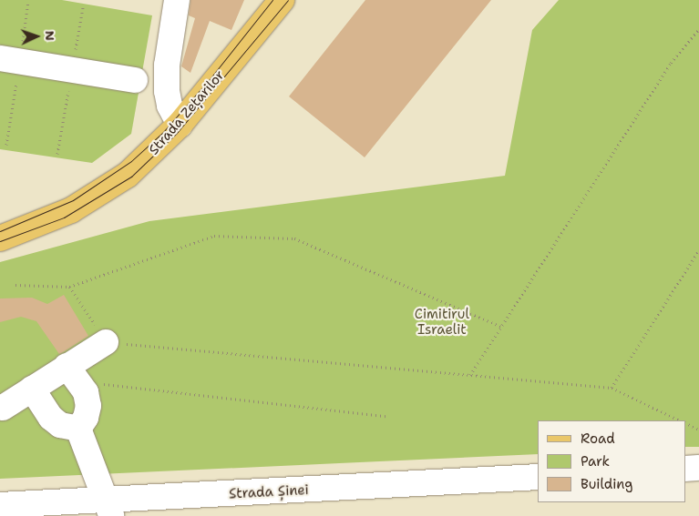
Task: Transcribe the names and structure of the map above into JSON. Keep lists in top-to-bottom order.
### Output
{
  "streets": {
    "main road": ["Strada Zețarilor"],
    "street": ["Strada Șinei"]
  },
  "parks": ["Cimitirul Israelit"],
  "legend": ["Road", "Park", "Building"],
  "north": "right"
}
